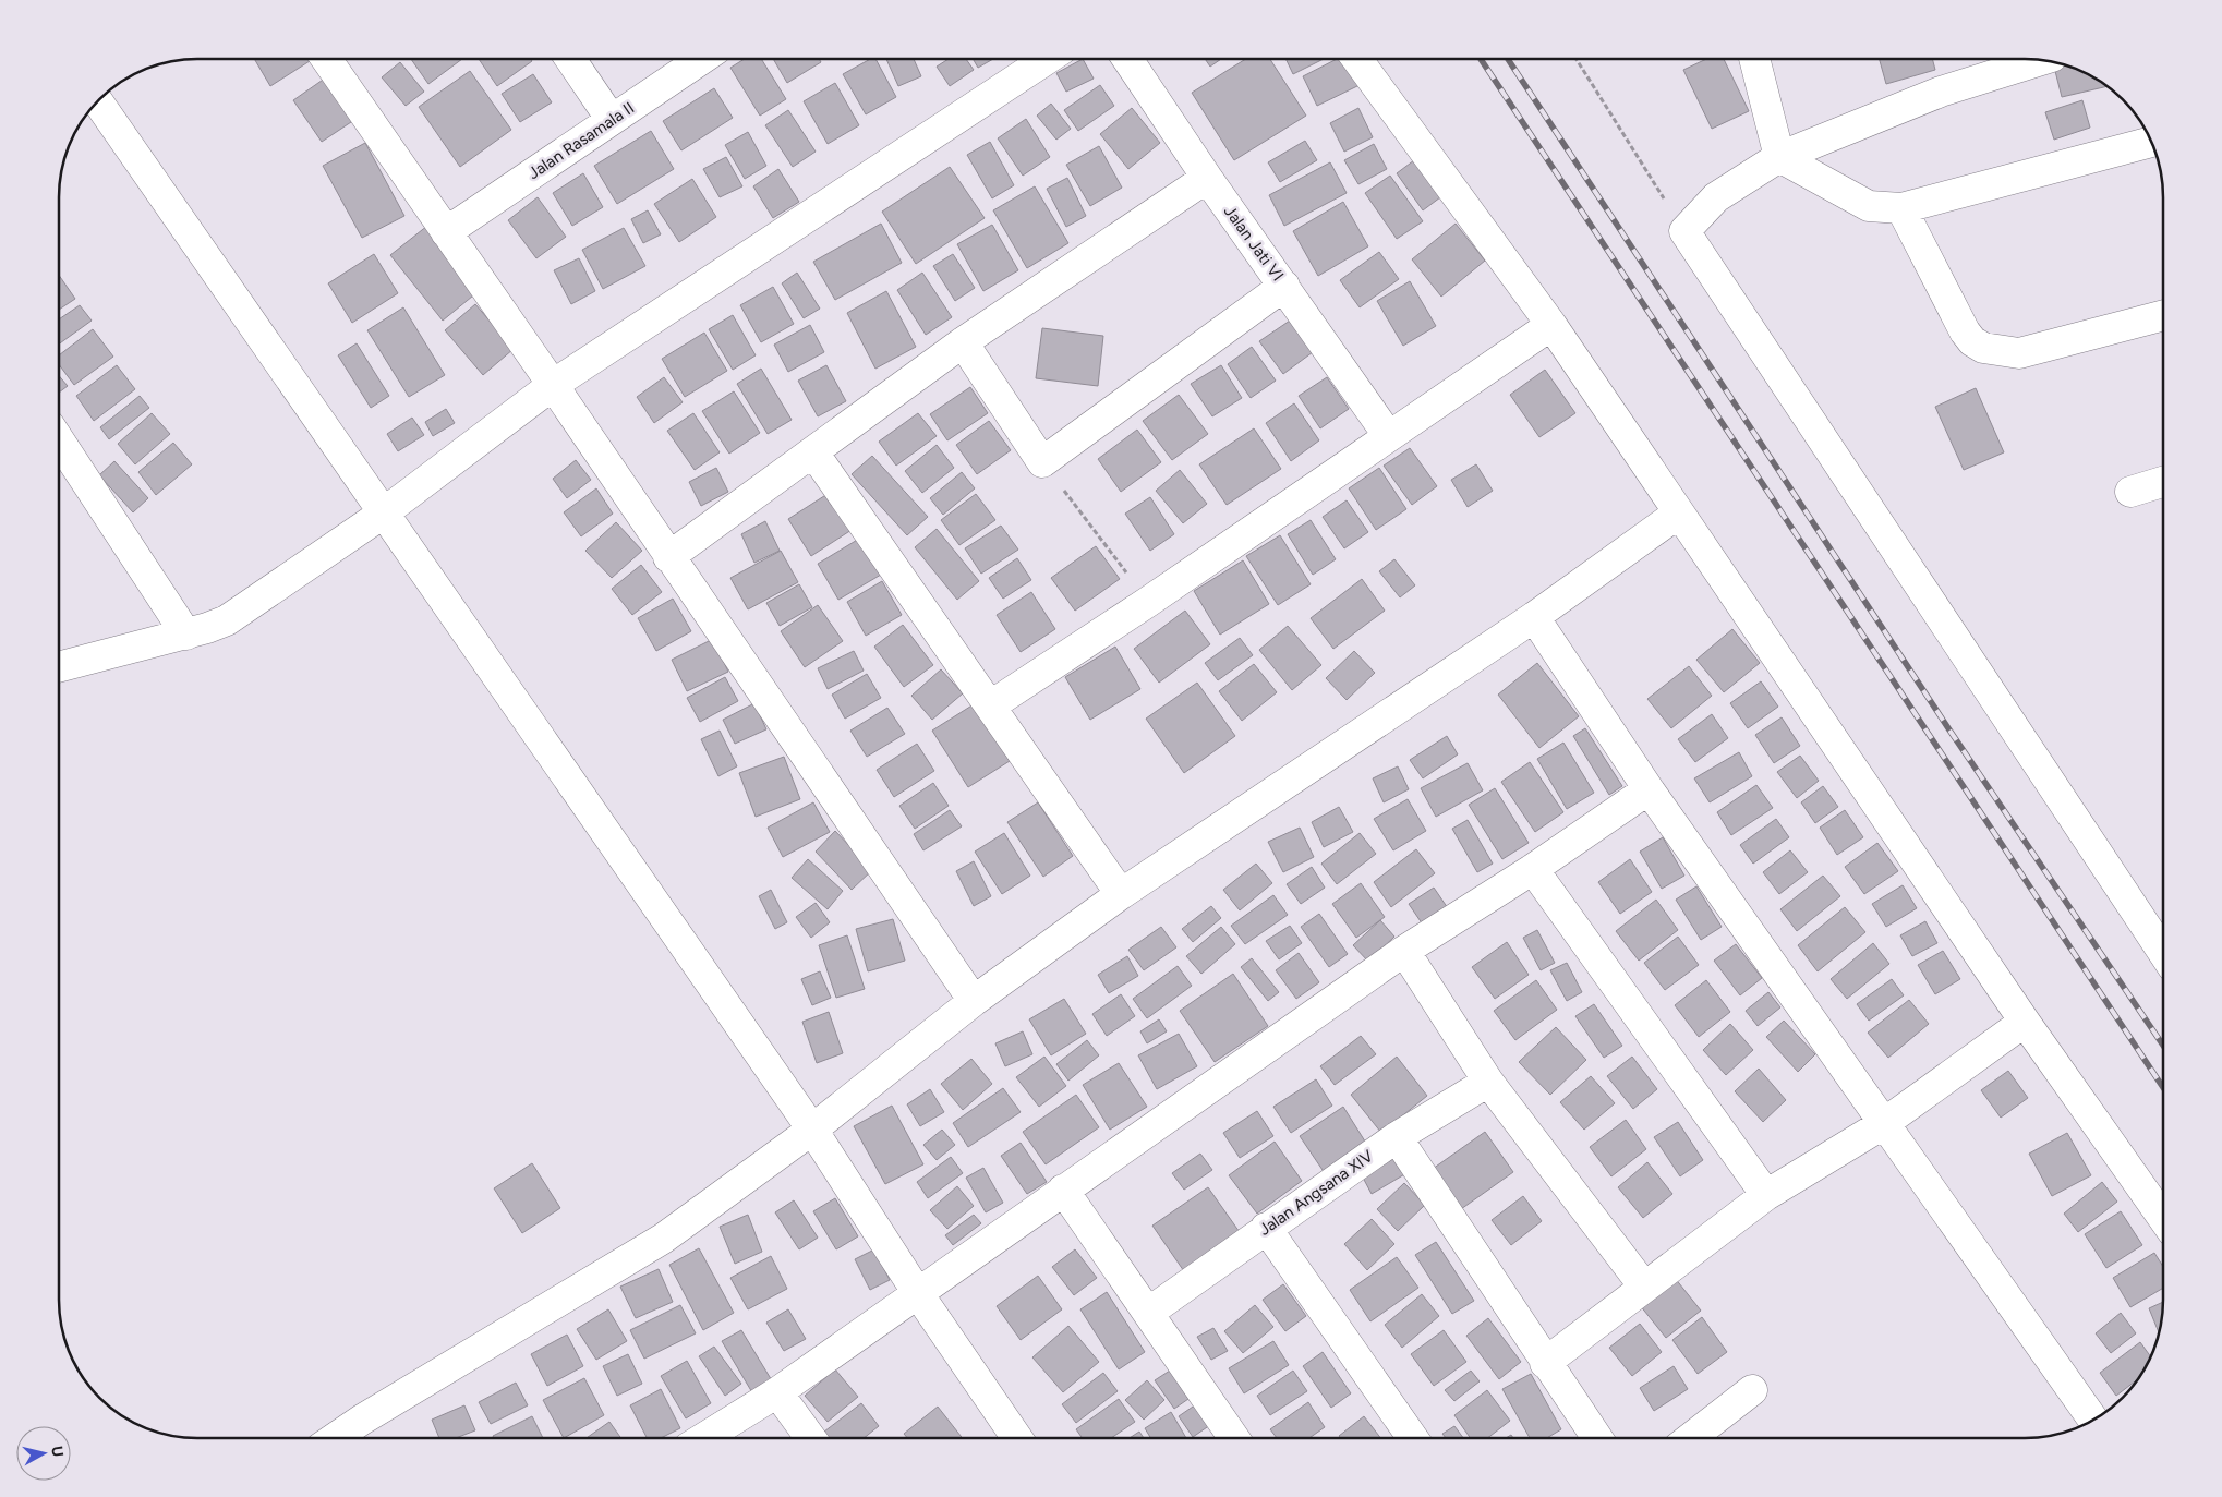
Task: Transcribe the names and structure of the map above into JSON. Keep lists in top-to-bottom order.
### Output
{
  "streets": {
    "street": ["Jalan Rasamala II", "Jalan Jati VI", "Jalan Angsana XIV"]
  },
  "north": "right"
}
